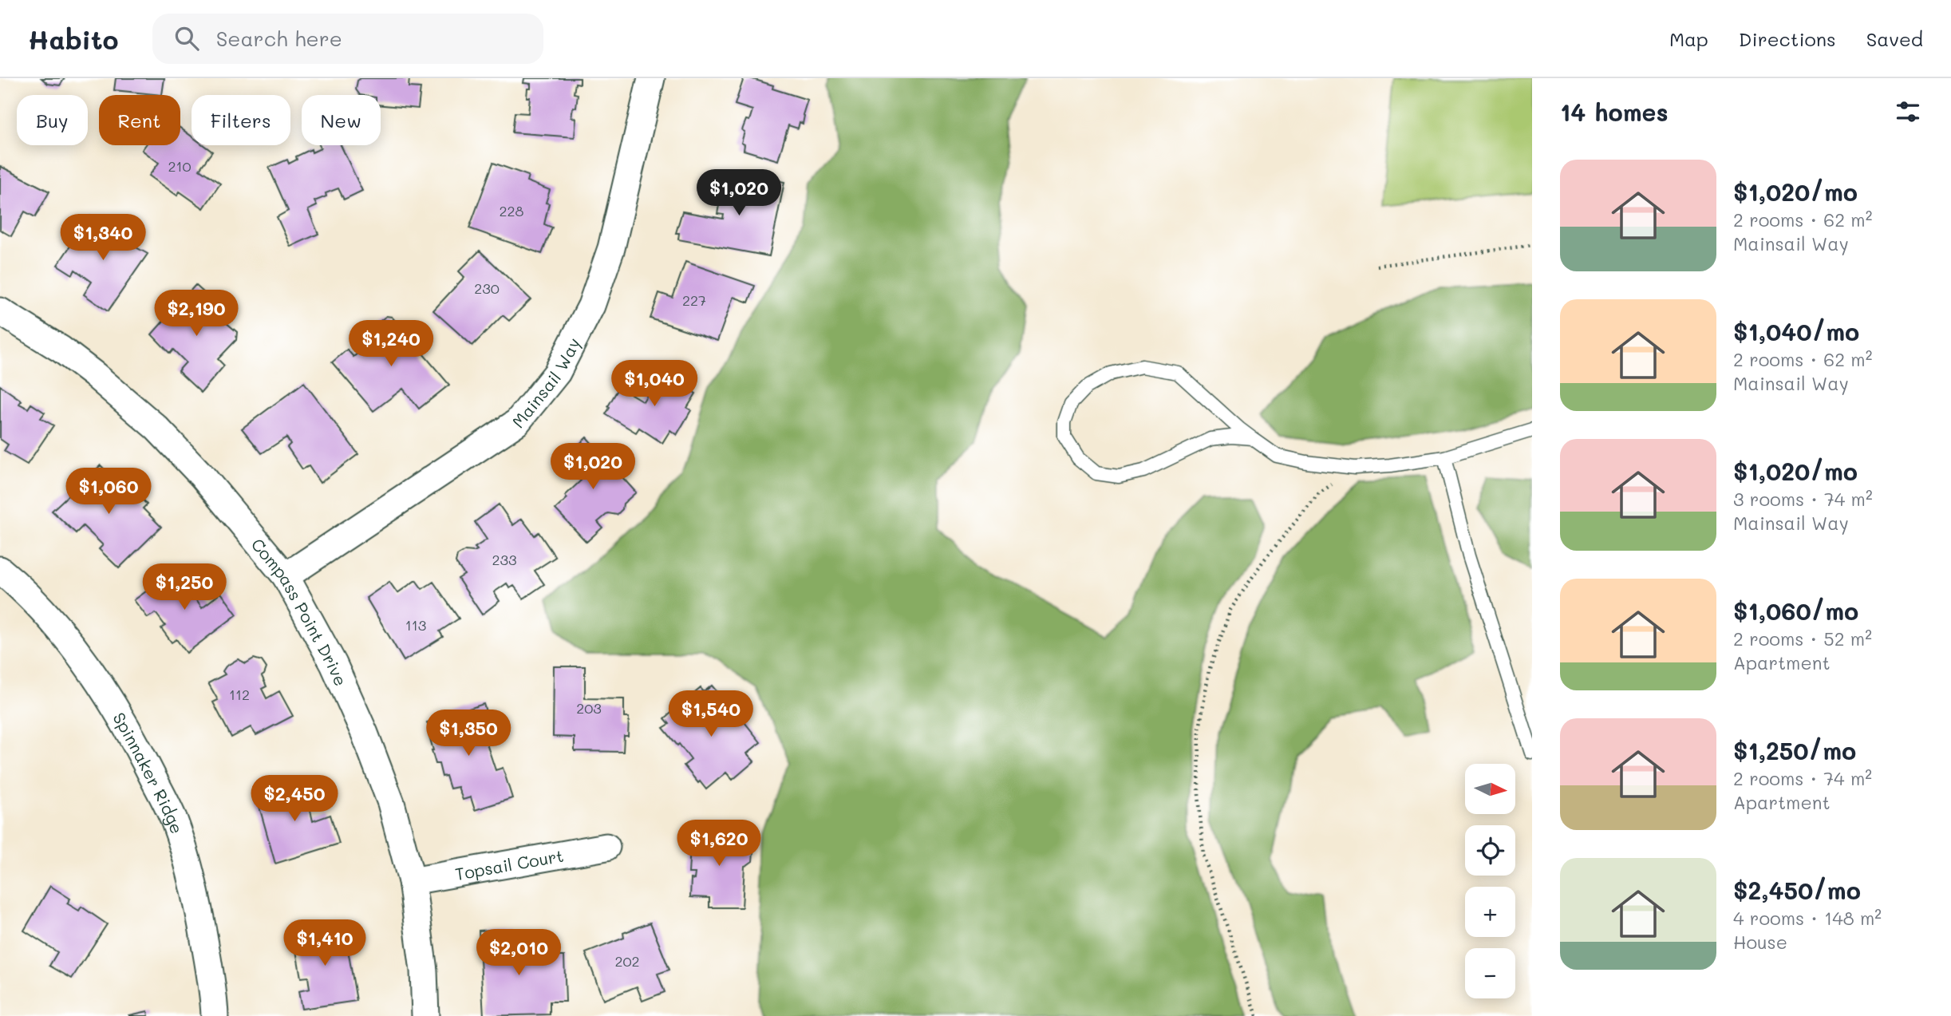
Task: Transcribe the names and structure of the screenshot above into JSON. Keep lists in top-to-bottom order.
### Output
{
  "streets": {
    "street": [
      "Mainsail Way",
      "Compass Point Drive",
      "Spinnaker Ridge",
      "Topsail Court"
    ]
  },
  "crossings": [
    ["Mainsail Way", "Compass Point Drive"],
    ["Compass Point Drive", "Topsail Court"]
  ],
  "house_numbers": [
    "210",
    "228",
    "230",
    "227",
    "233",
    "113",
    "112",
    "203",
    "202"
  ],
  "north": "right",
  "page": {
    "header": "Habito",
    "search": "Search here",
    "nav": ["Map", "Directions", "Saved"],
    "heading": "14 homes",
    "chip": [
      "Buy",
      "Rent",
      "Filters",
      "New"
    ],
    "list": [
      {
        "name": "$1,020/mo",
        "note": "2 rooms · 62 m² · Mainsail Way"
      },
      {
        "name": "$1,040/mo",
        "note": "2 rooms · 62 m² · Mainsail Way"
      },
      {
        "name": "$1,020/mo",
        "note": "3 rooms · 74 m² · Mainsail Way"
      },
      {
        "name": "$1,060/mo",
        "note": "2 rooms · 52 m² · Apartment"
      },
      {
        "name": "$1,250/mo",
        "note": "2 rooms · 74 m² · Apartment"
      },
      {
        "name": "$2,450/mo",
        "note": "4 rooms · 148 m² · House"
      }
    ],
    "price": [
      "$1,020",
      "$1,340",
      "$2,190",
      "$1,240",
      "$1,040",
      "$1,020",
      "$1,060",
      "$1,250",
      "$1,540",
      "$1,350",
      "$2,450",
      "$1,620",
      "$1,410",
      "$2,010"
    ],
    "map_buttons": ["+", "−"]
  }
}
